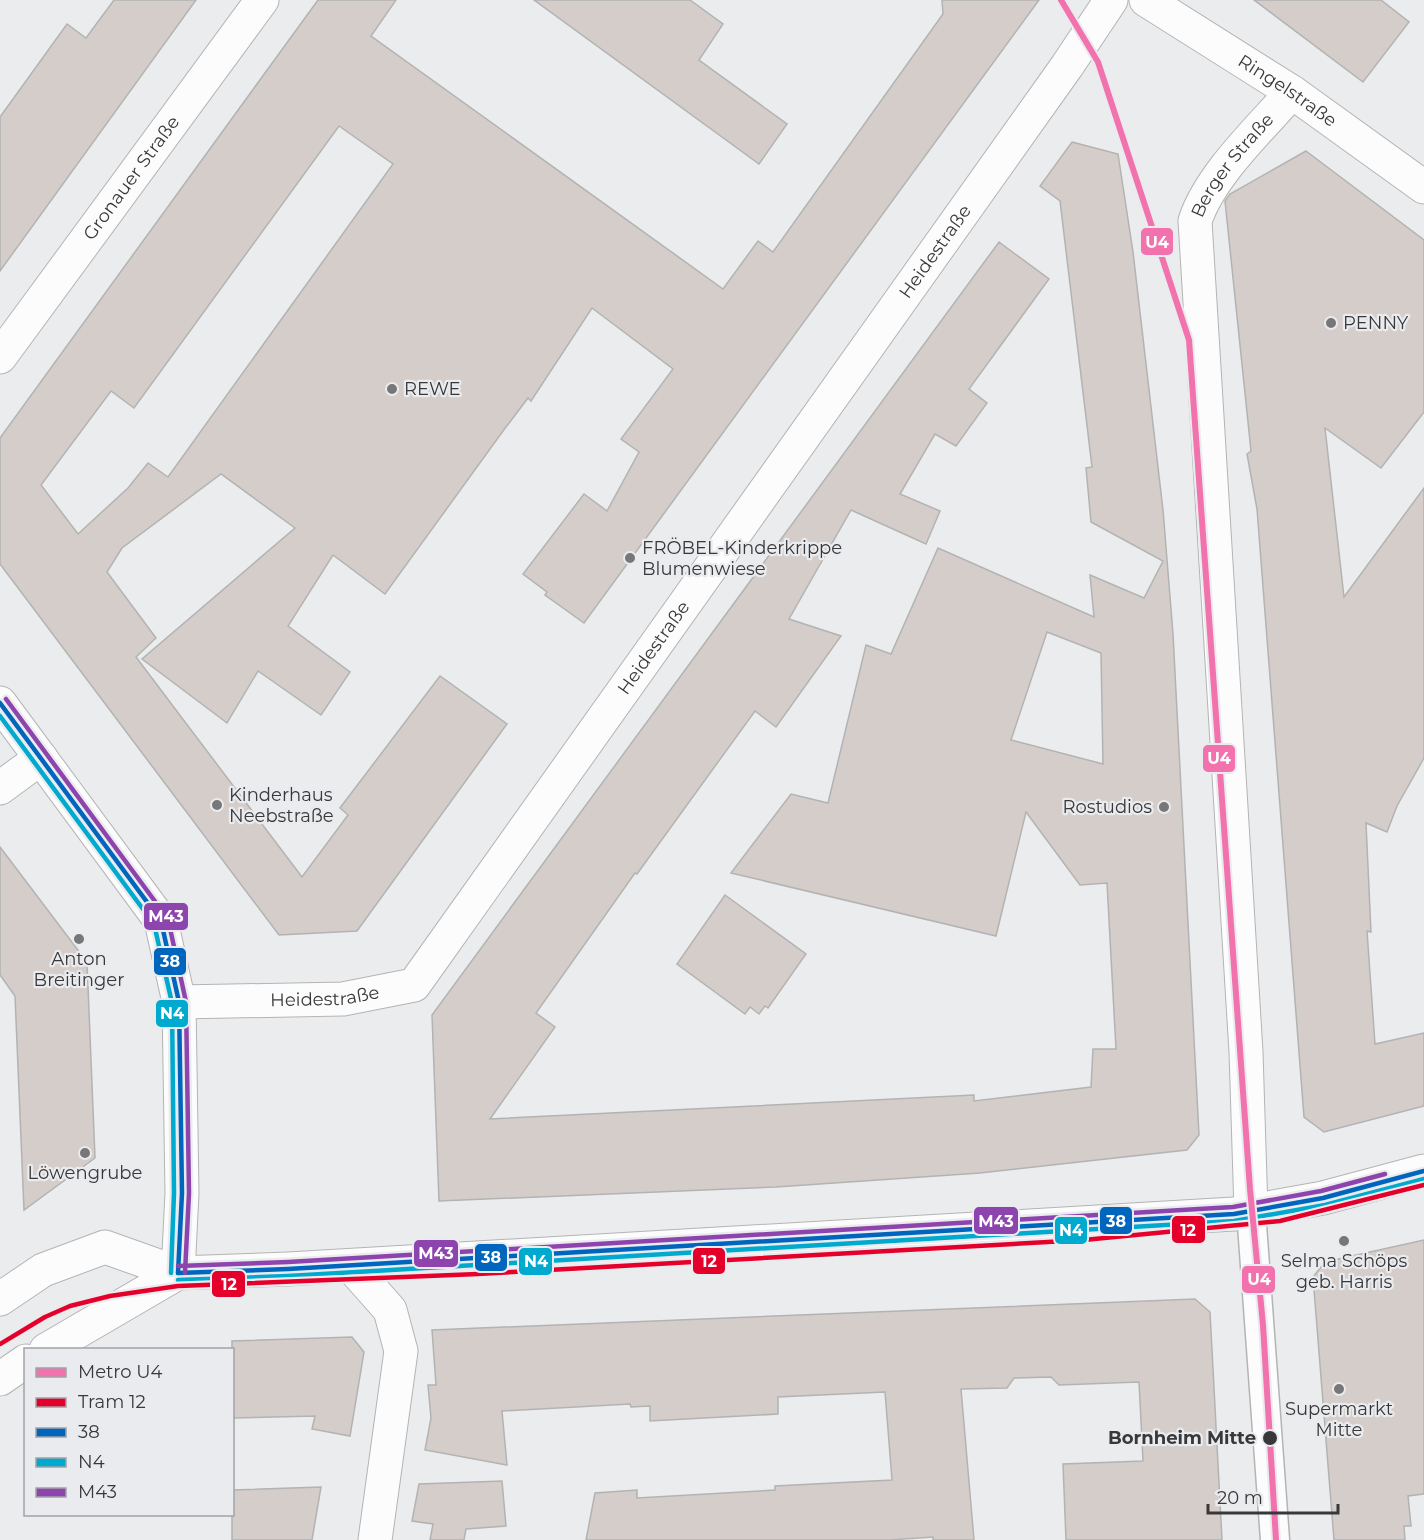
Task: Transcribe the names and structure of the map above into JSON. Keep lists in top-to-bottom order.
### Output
{
  "streets": {
    "street": [
      "Ringelstraße",
      "Berger Straße",
      "Gronauer Straße",
      "Heidestraße"
    ]
  },
  "crossings": [
    ["Ringelstraße", "Berger Straße"]
  ],
  "places": [
    "PENNY",
    "REWE",
    "FRÖBEL-Kinderkrippe Blumenwiese",
    "Kinderhaus Neebstraße",
    "Rostudios",
    "Anton Breitinger",
    "Löwengrube",
    "Selma Schöps geb. Harris",
    "Supermarkt Mitte",
    "Bornheim Mitte"
  ],
  "lines": [
    "metro line U4",
    "transit line M43",
    "transit line 38",
    "transit line N4",
    "tram line 12"
  ],
  "legend": [
    "Metro U4",
    "Tram 12",
    "38",
    "N4",
    "M43"
  ],
  "scale_bar": "20 m"
}
